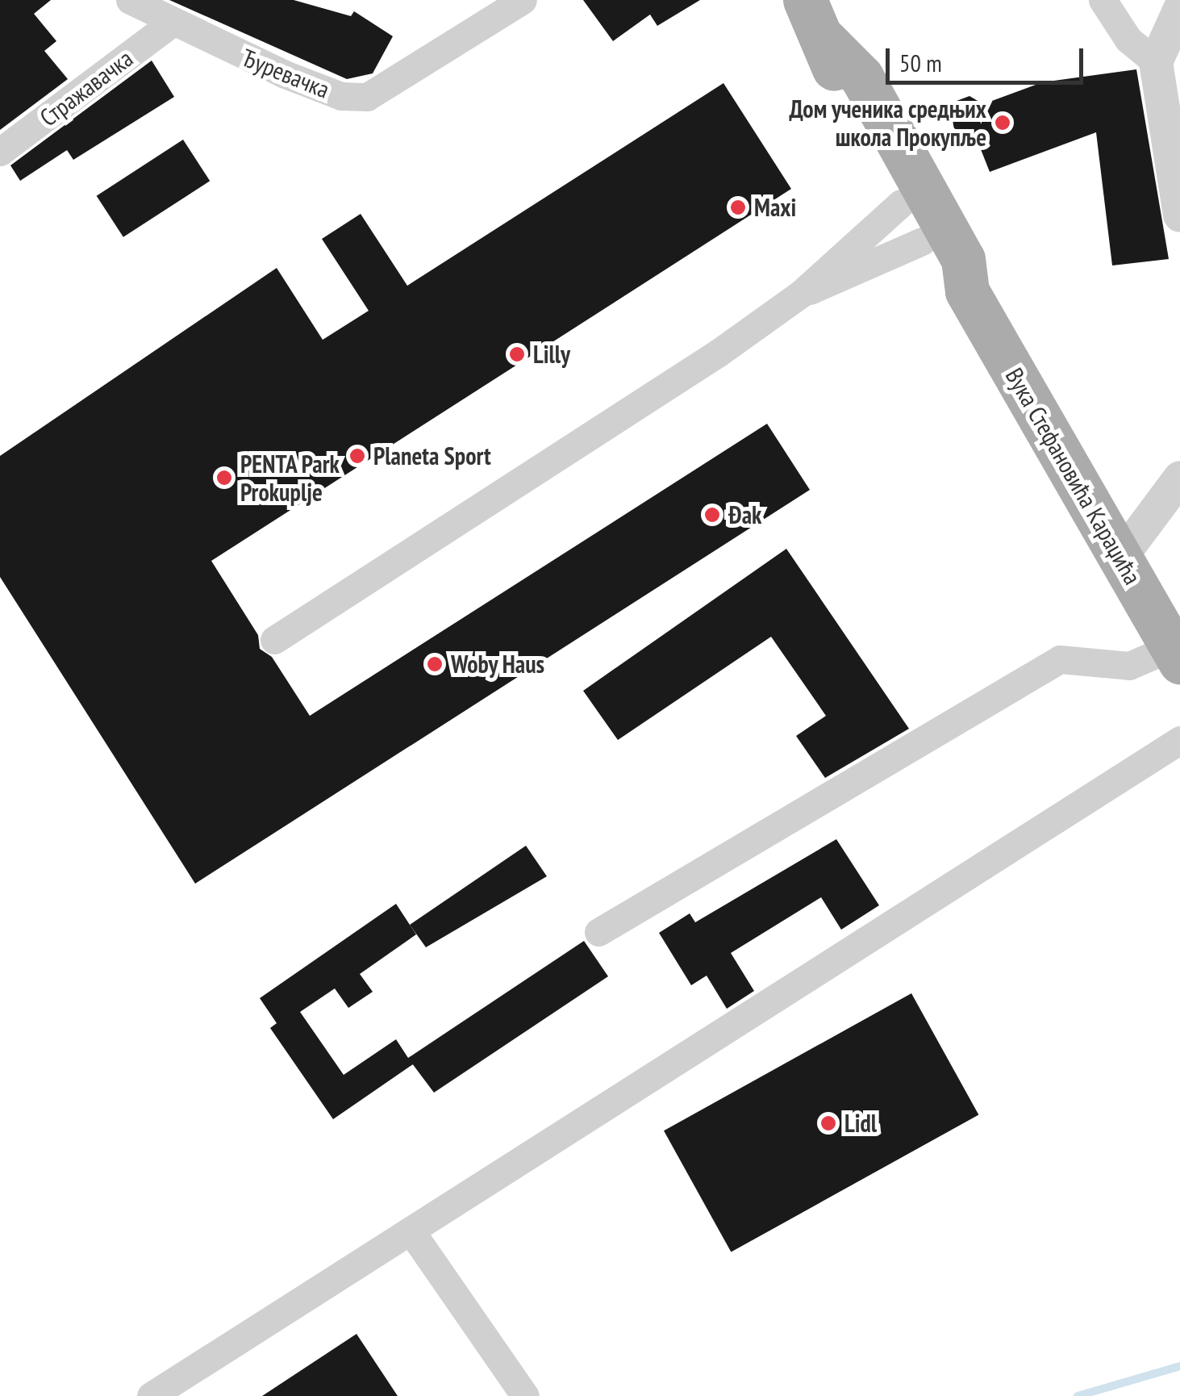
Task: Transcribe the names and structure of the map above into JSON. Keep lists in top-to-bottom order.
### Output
{
  "streets": {
    "main road": ["Вука Стефановића Караџића"],
    "street": ["Ђуревачка", "Стражавачка"]
  },
  "crossings": [
    ["Ђуревачка", "Стражавачка"]
  ],
  "places": [
    "Дом ученика средњих школа Прокупље",
    "Maxi",
    "Lilly",
    "Planeta Sport",
    "PENTA Park Prokuplje",
    "Đak",
    "Woby Haus",
    "Lidl"
  ],
  "scale_bar": "50 m"
}
